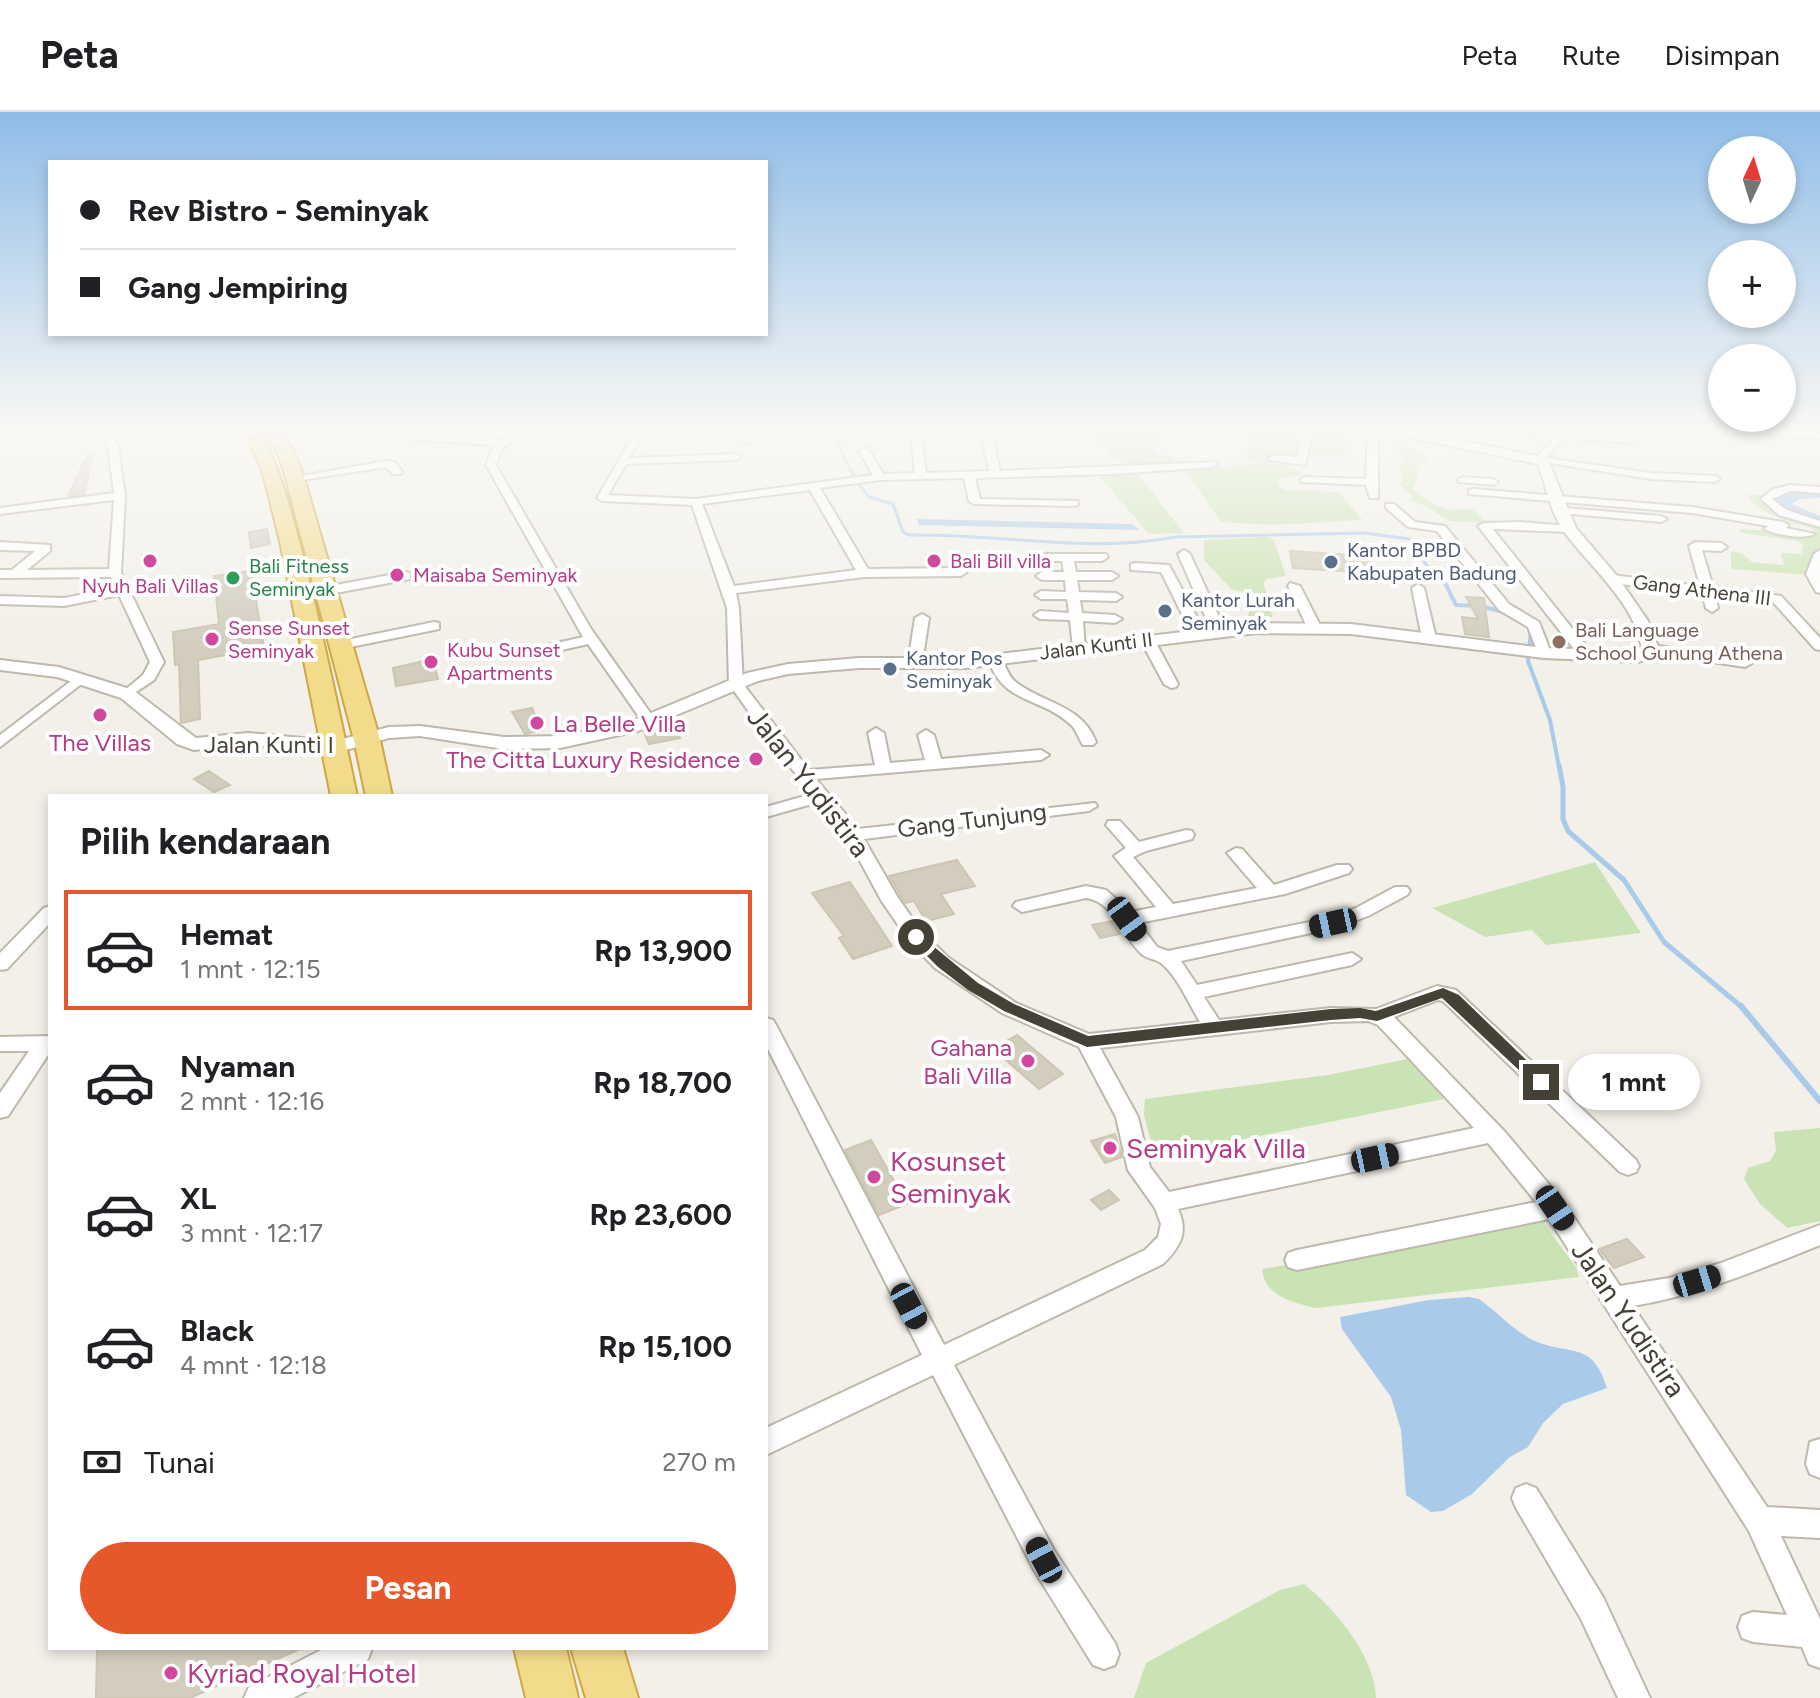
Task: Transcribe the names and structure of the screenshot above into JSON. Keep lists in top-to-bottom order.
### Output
{
  "streets": {
    "street": [
      "Gang Athena III",
      "Jalan Kunti II",
      "Jalan Kunti I",
      "Jalan Yudistira",
      "Gang Tunjung"
    ]
  },
  "crossings": [
    ["Jalan Kunti II", "Jalan Kunti I"],
    ["Jalan Kunti II", "Jalan Yudistira"],
    ["Jalan Yudistira", "Gang Tunjung"]
  ],
  "places": [
    "Nyuh Bali Villas",
    "Bali Bill villa",
    "Kantor BPBD Kabupaten Badung",
    "Maisaba Seminyak",
    "Bali Fitness Seminyak",
    "Kantor Lurah Seminyak",
    "Sense Sunset Seminyak",
    "Bali Language School Gunung Athena",
    "Kubu Sunset Apartments",
    "Kantor Pos Seminyak",
    "The Villas",
    "La Belle Villa",
    "The Citta Luxury Residence",
    "Gahana Bali Villa",
    "Seminyak Villa",
    "Kosunset Seminyak",
    "Kyriad Royal Hotel"
  ],
  "north": "top",
  "page": {
    "header": "Peta",
    "nav": ["Peta", "Rute", "Disimpan"],
    "map_buttons": ["+", "−"],
    "banner": ["Rev Bistro - Seminyak", "Gang Jempiring"],
    "heading": "Pilih kendaraan",
    "list": [
      {
        "name": "Hemat",
        "note": "1 mnt · 12:15",
        "value": "Rp 13,900"
      },
      {
        "name": "Nyaman",
        "note": "2 mnt · 12:16",
        "value": "Rp 18,700"
      },
      {
        "name": "XL",
        "note": "3 mnt · 12:17",
        "value": "Rp 23,600"
      },
      {
        "name": "Black",
        "note": "4 mnt · 12:18",
        "value": "Rp 15,100"
      }
    ],
    "bubble": "1 mnt",
    "pay": ["Tunai", "270 m"],
    "buttons": "Pesan"
  }
}
